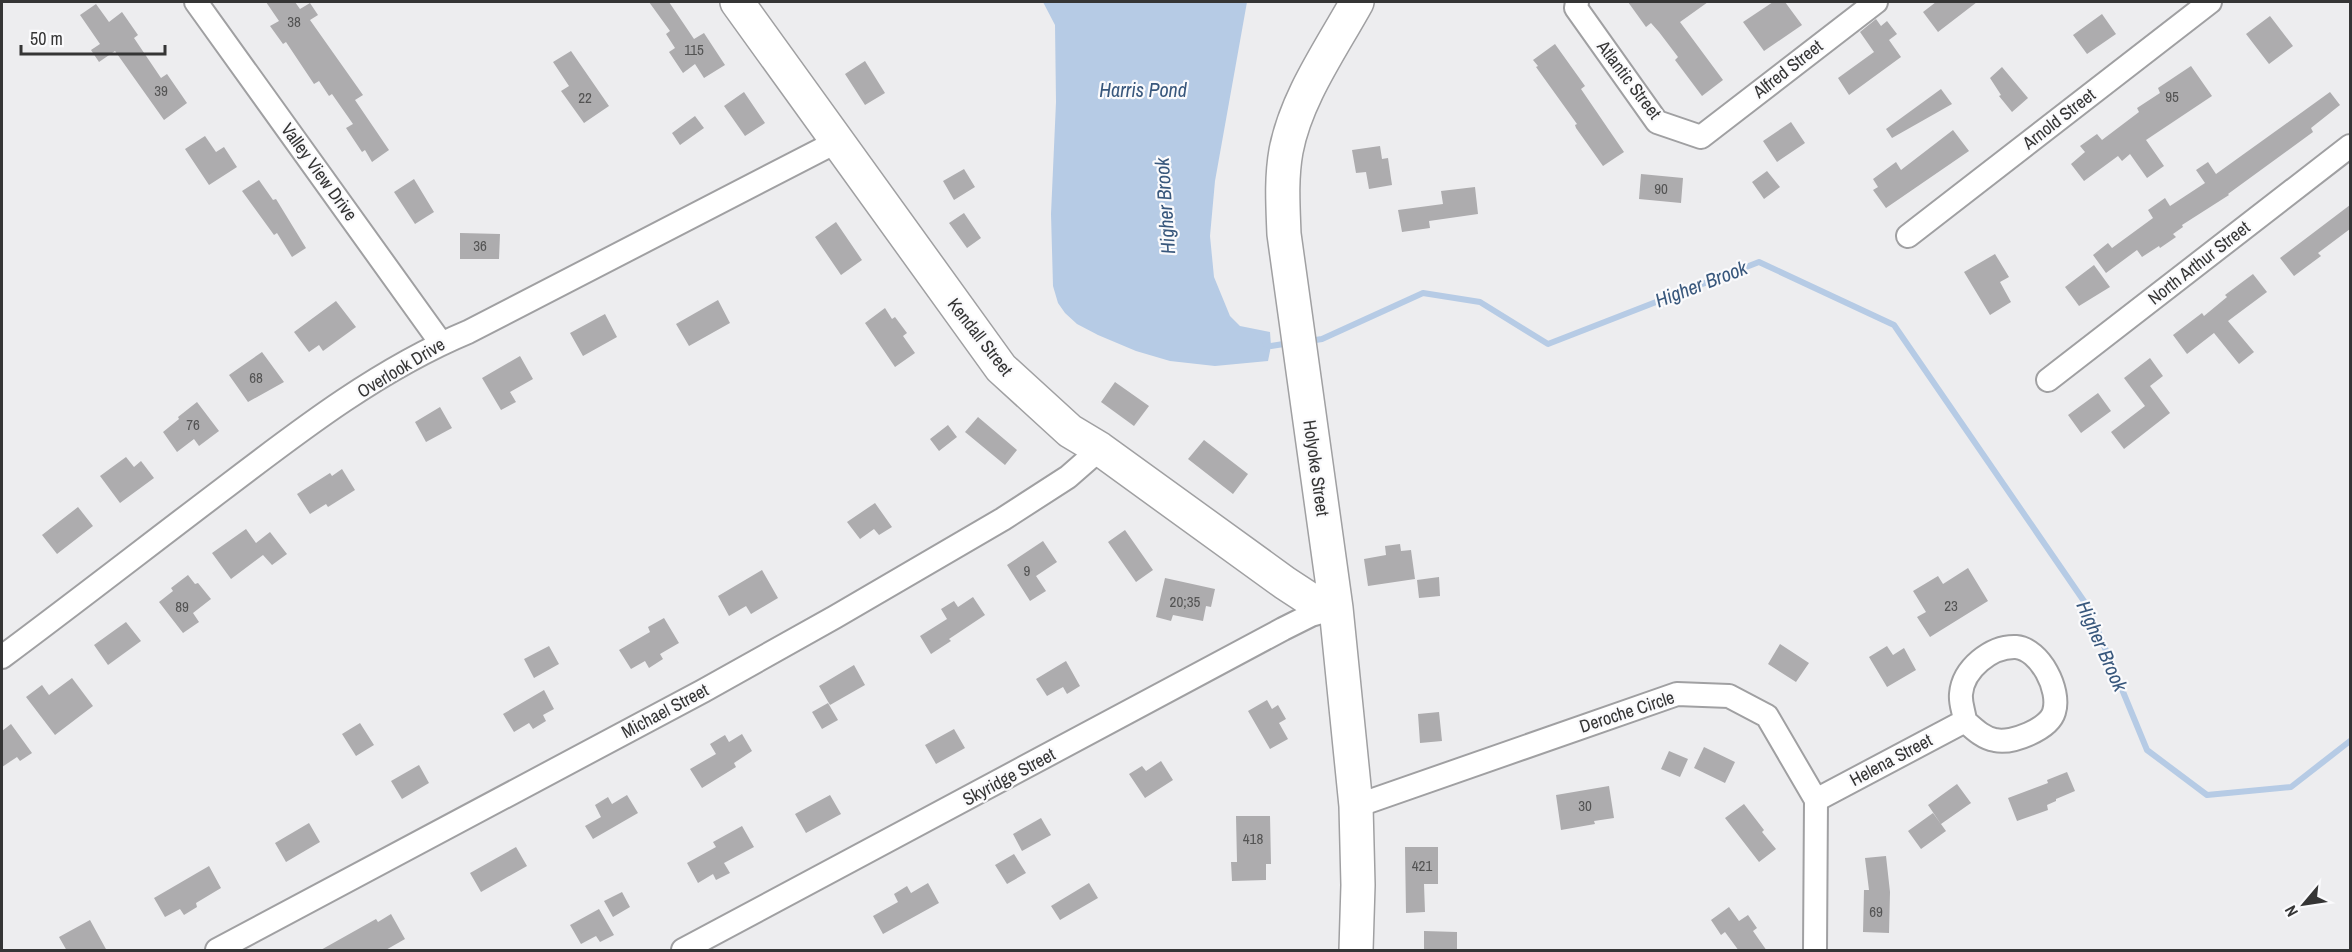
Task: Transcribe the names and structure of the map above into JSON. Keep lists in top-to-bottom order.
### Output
{
  "streets": {
    "main road": ["Kendall Street", "Holyoke Street"],
    "street": [
      "Alfred Street",
      "Atlantic Street",
      "Arnold Street",
      "Valley View Drive",
      "North Arthur Street",
      "Overlook Drive",
      "Michael Street",
      "Deroche Circle",
      "Helena Street",
      "Skyridge Street"
    ]
  },
  "crossings": [
    ["Alfred Street", "Atlantic Street"],
    ["Valley View Drive", "Overlook Drive"],
    ["Kendall Street", "Overlook Drive"],
    ["Kendall Street", "Holyoke Street"],
    ["Kendall Street", "Michael Street"],
    ["Kendall Street", "Skyridge Street"],
    ["Holyoke Street", "Deroche Circle"],
    ["Holyoke Street", "Skyridge Street"],
    ["Deroche Circle", "Helena Street"]
  ],
  "water": ["Harris Pond", "Higher Brook"],
  "house_numbers": [
    "38",
    "115",
    "39",
    "95",
    "22",
    "90",
    "36",
    "68",
    "76",
    "9",
    "20;35",
    "23",
    "89",
    "30",
    "418",
    "421",
    "69"
  ],
  "scale_bar": "50 m",
  "north": "bottom left"
}
